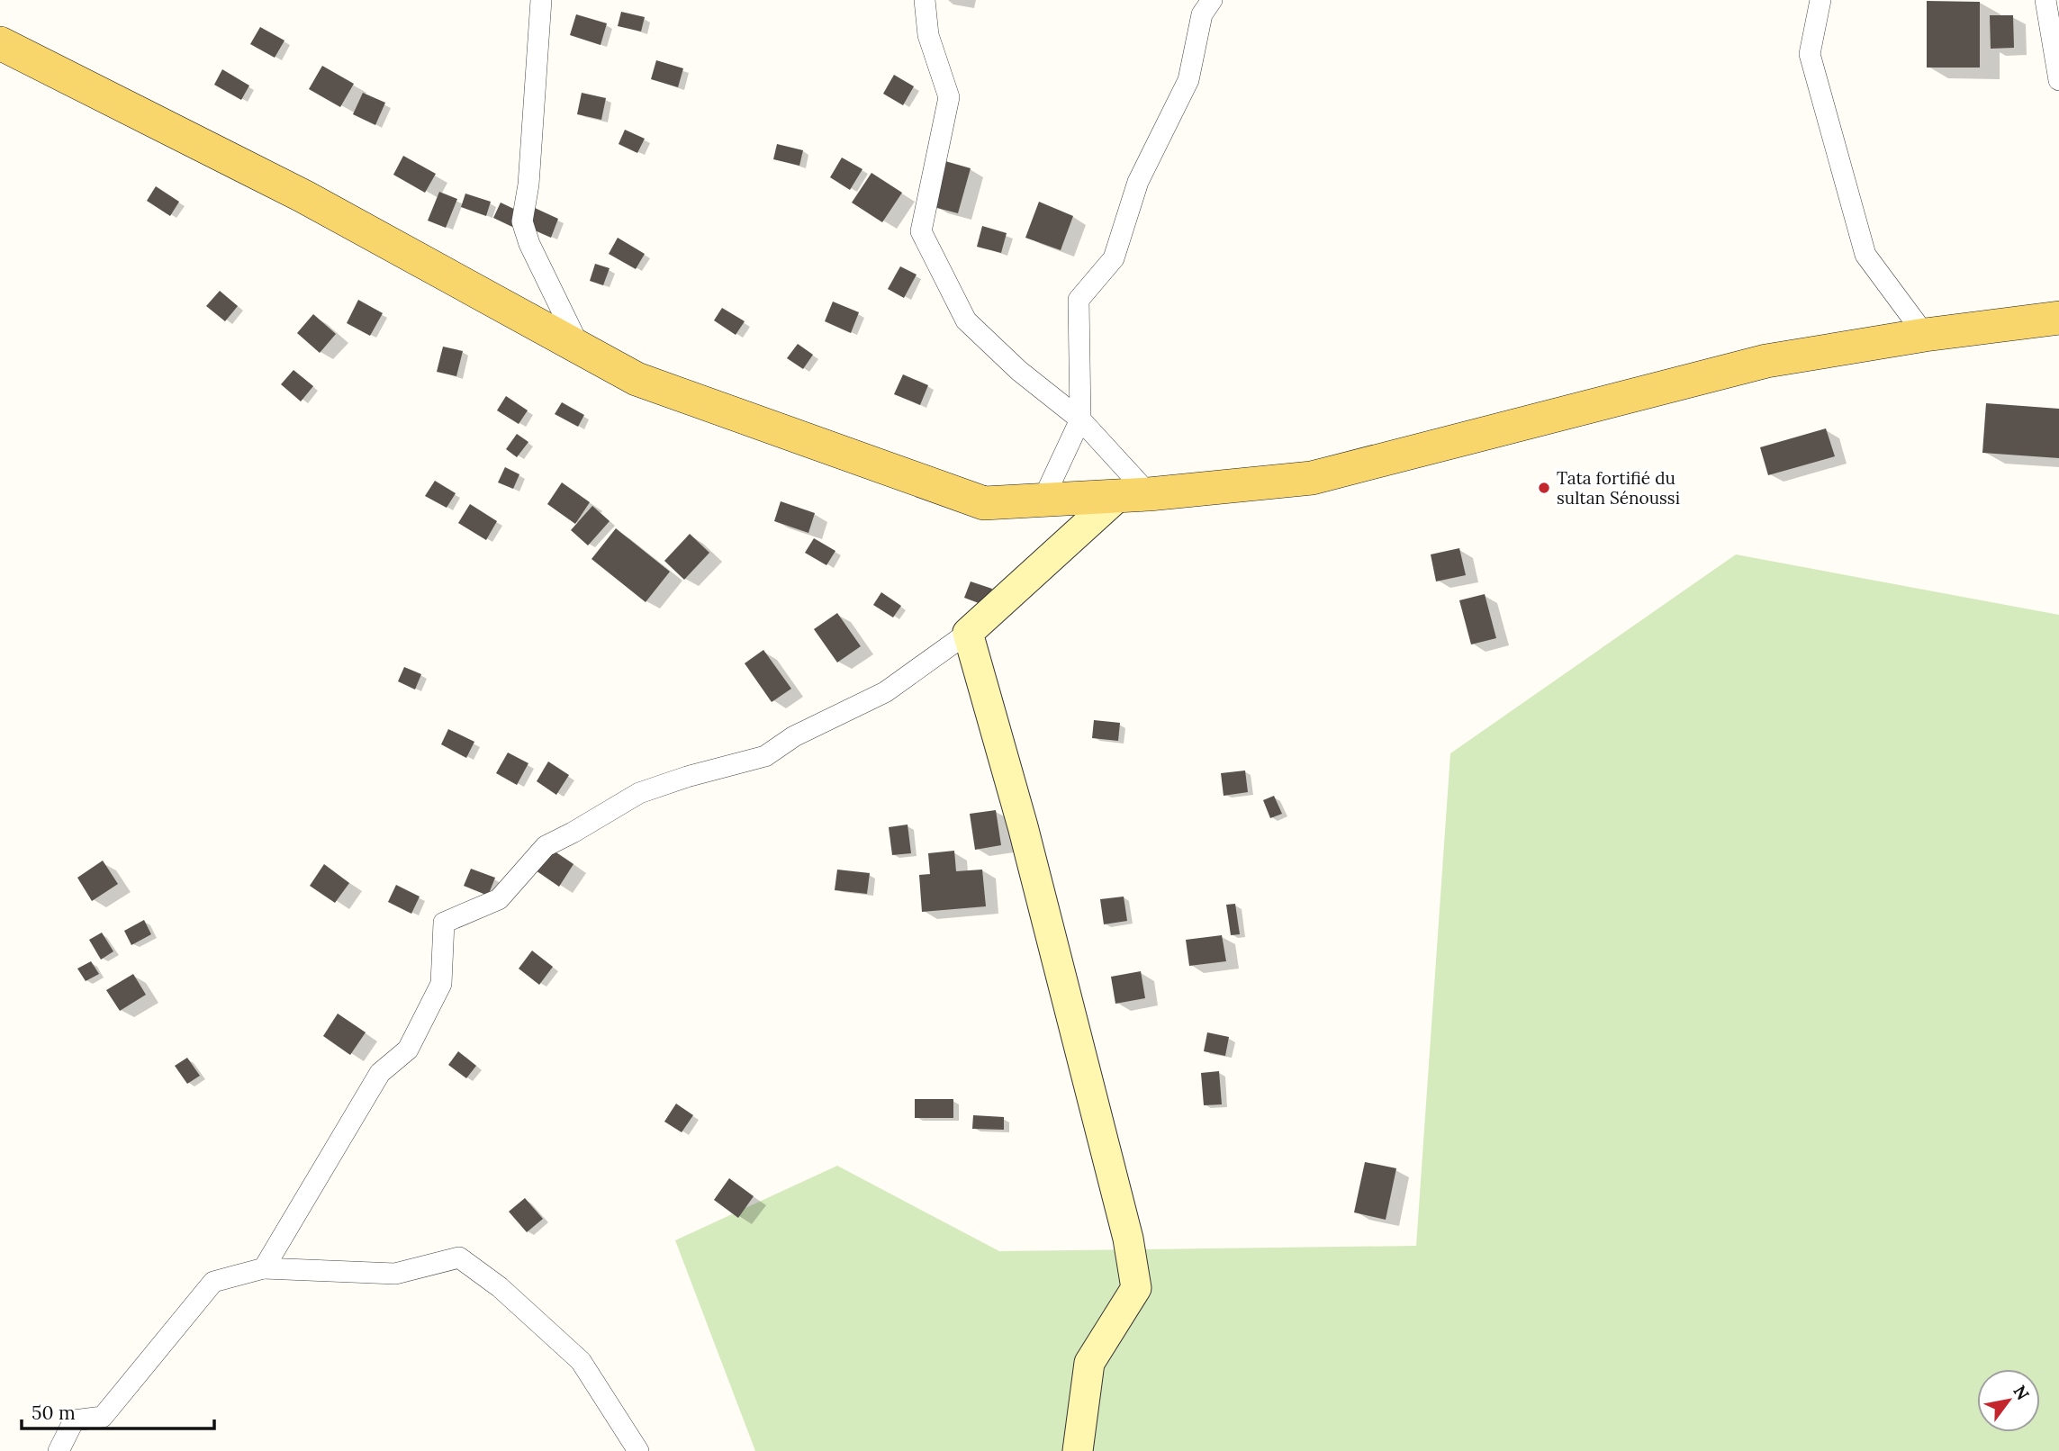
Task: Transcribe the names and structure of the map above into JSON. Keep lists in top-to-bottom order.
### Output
{
  "places": ["Tata fortifié du sultan Sénoussi"],
  "scale_bar": "50 m",
  "north": "top right"
}
